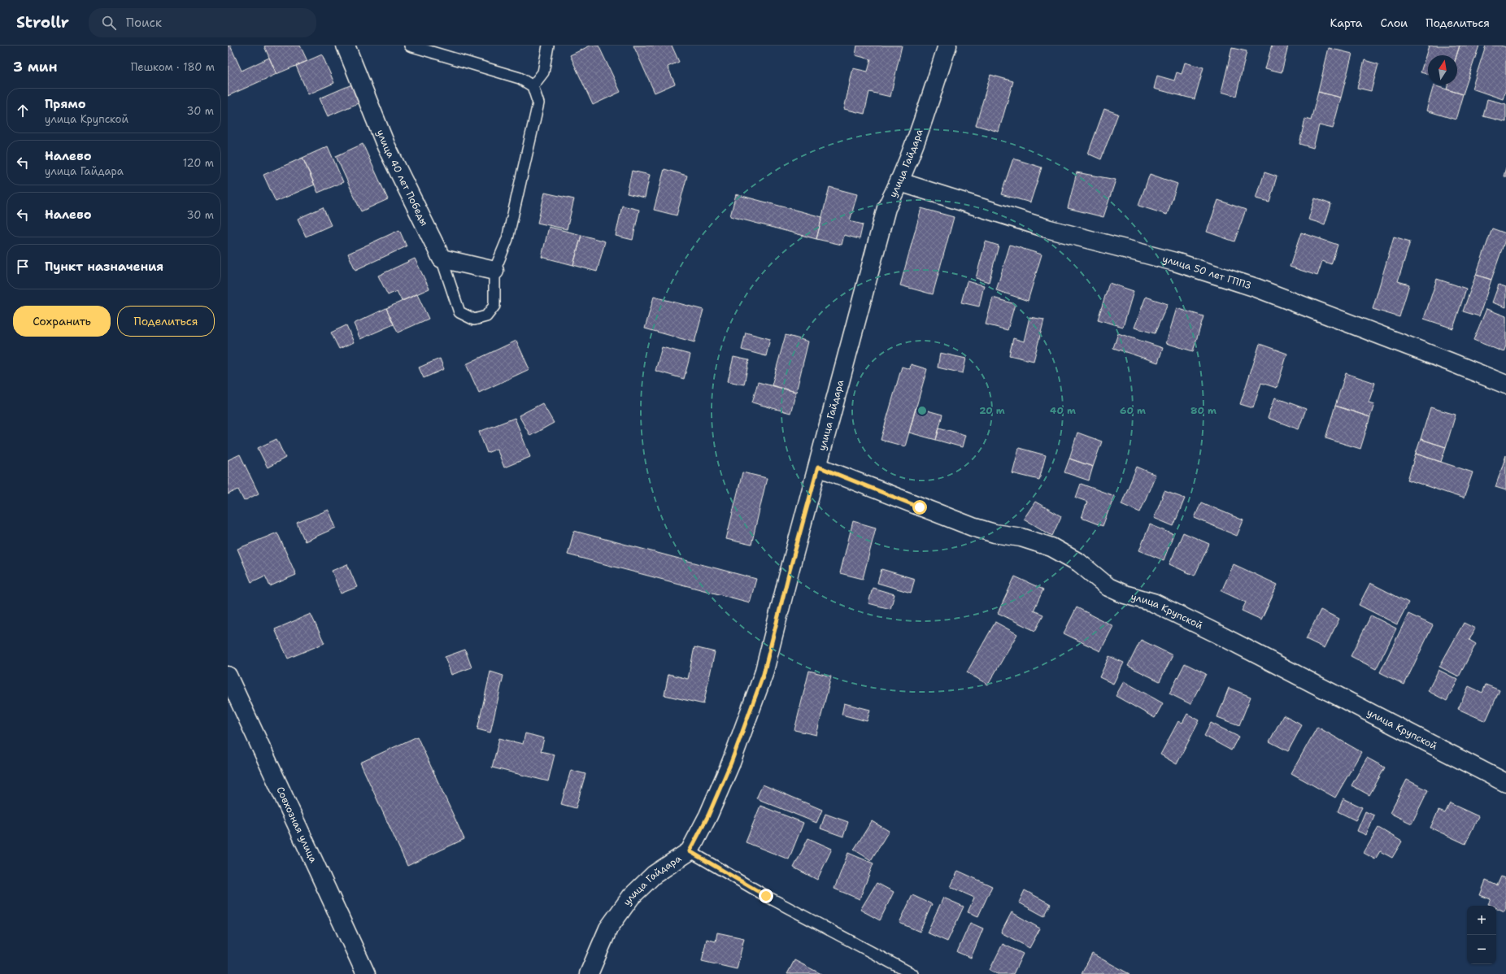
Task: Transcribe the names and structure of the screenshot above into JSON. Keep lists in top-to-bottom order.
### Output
{
  "streets": {
    "street": [
      "улица Гайдара",
      "улица 40 лет Победы",
      "улица 50 лет ГППЗ",
      "улица Крупской",
      "Совхозная улица"
    ]
  },
  "crossings": [
    ["улица Гайдара", "улица 50 лет ГППЗ"],
    ["улица Гайдара", "улица Крупской"]
  ],
  "north": "top",
  "page": {
    "header": "Strollr",
    "search": "Поиск",
    "nav": ["Карта", "Слои", "Поделиться"],
    "heading": ["3 мин", "Пешком · 180 m"],
    "list": [
      ["Прямо", "улица Крупской", "30 m"],
      ["Налево", "улица Гайдара", "120 m"],
      ["Налево", "30 m"],
      "Пункт назначения"
    ],
    "buttons": ["Сохранить", "Поделиться"],
    "map_buttons": ["+", "−"]
  },
  "rings": [
    "20 m",
    "40 m",
    "60 m",
    "80 m"
  ]
}
